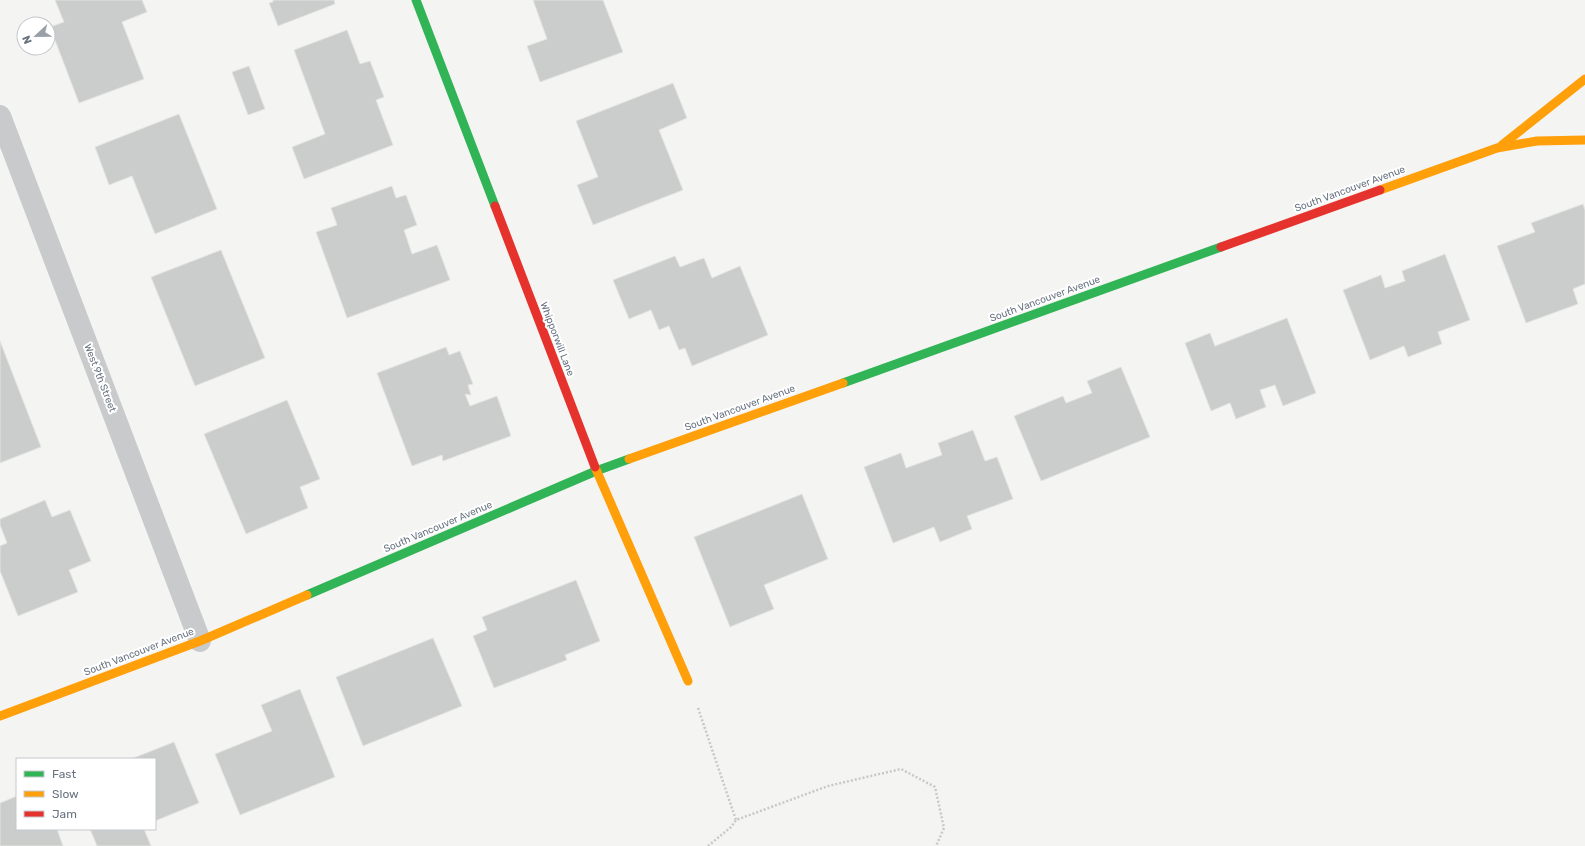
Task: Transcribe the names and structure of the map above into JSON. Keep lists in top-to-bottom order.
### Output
{
  "streets": {
    "street": ["South Vancouver Avenue", "Whipporwill Lane", "West 9th Street"]
  },
  "crossings": [
    ["South Vancouver Avenue", "Whipporwill Lane"],
    ["South Vancouver Avenue", "West 9th Street"]
  ],
  "legend": ["Fast", "Slow", "Jam"],
  "north": "left"
}
